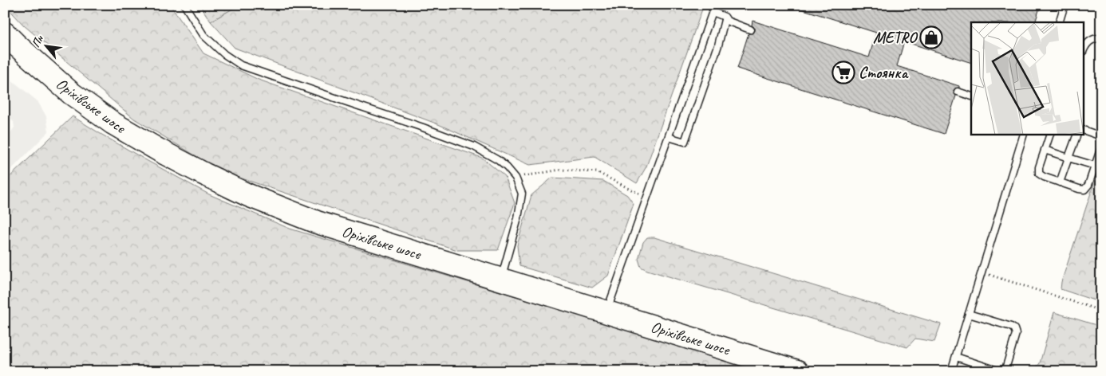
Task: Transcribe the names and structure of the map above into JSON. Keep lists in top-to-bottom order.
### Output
{
  "streets": {
    "highway": ["Оріхівське шосе"]
  },
  "places": {
    "shop": ["METRO"],
    "supermarket": ["Стоянка"]
  },
  "north": "top left"
}
